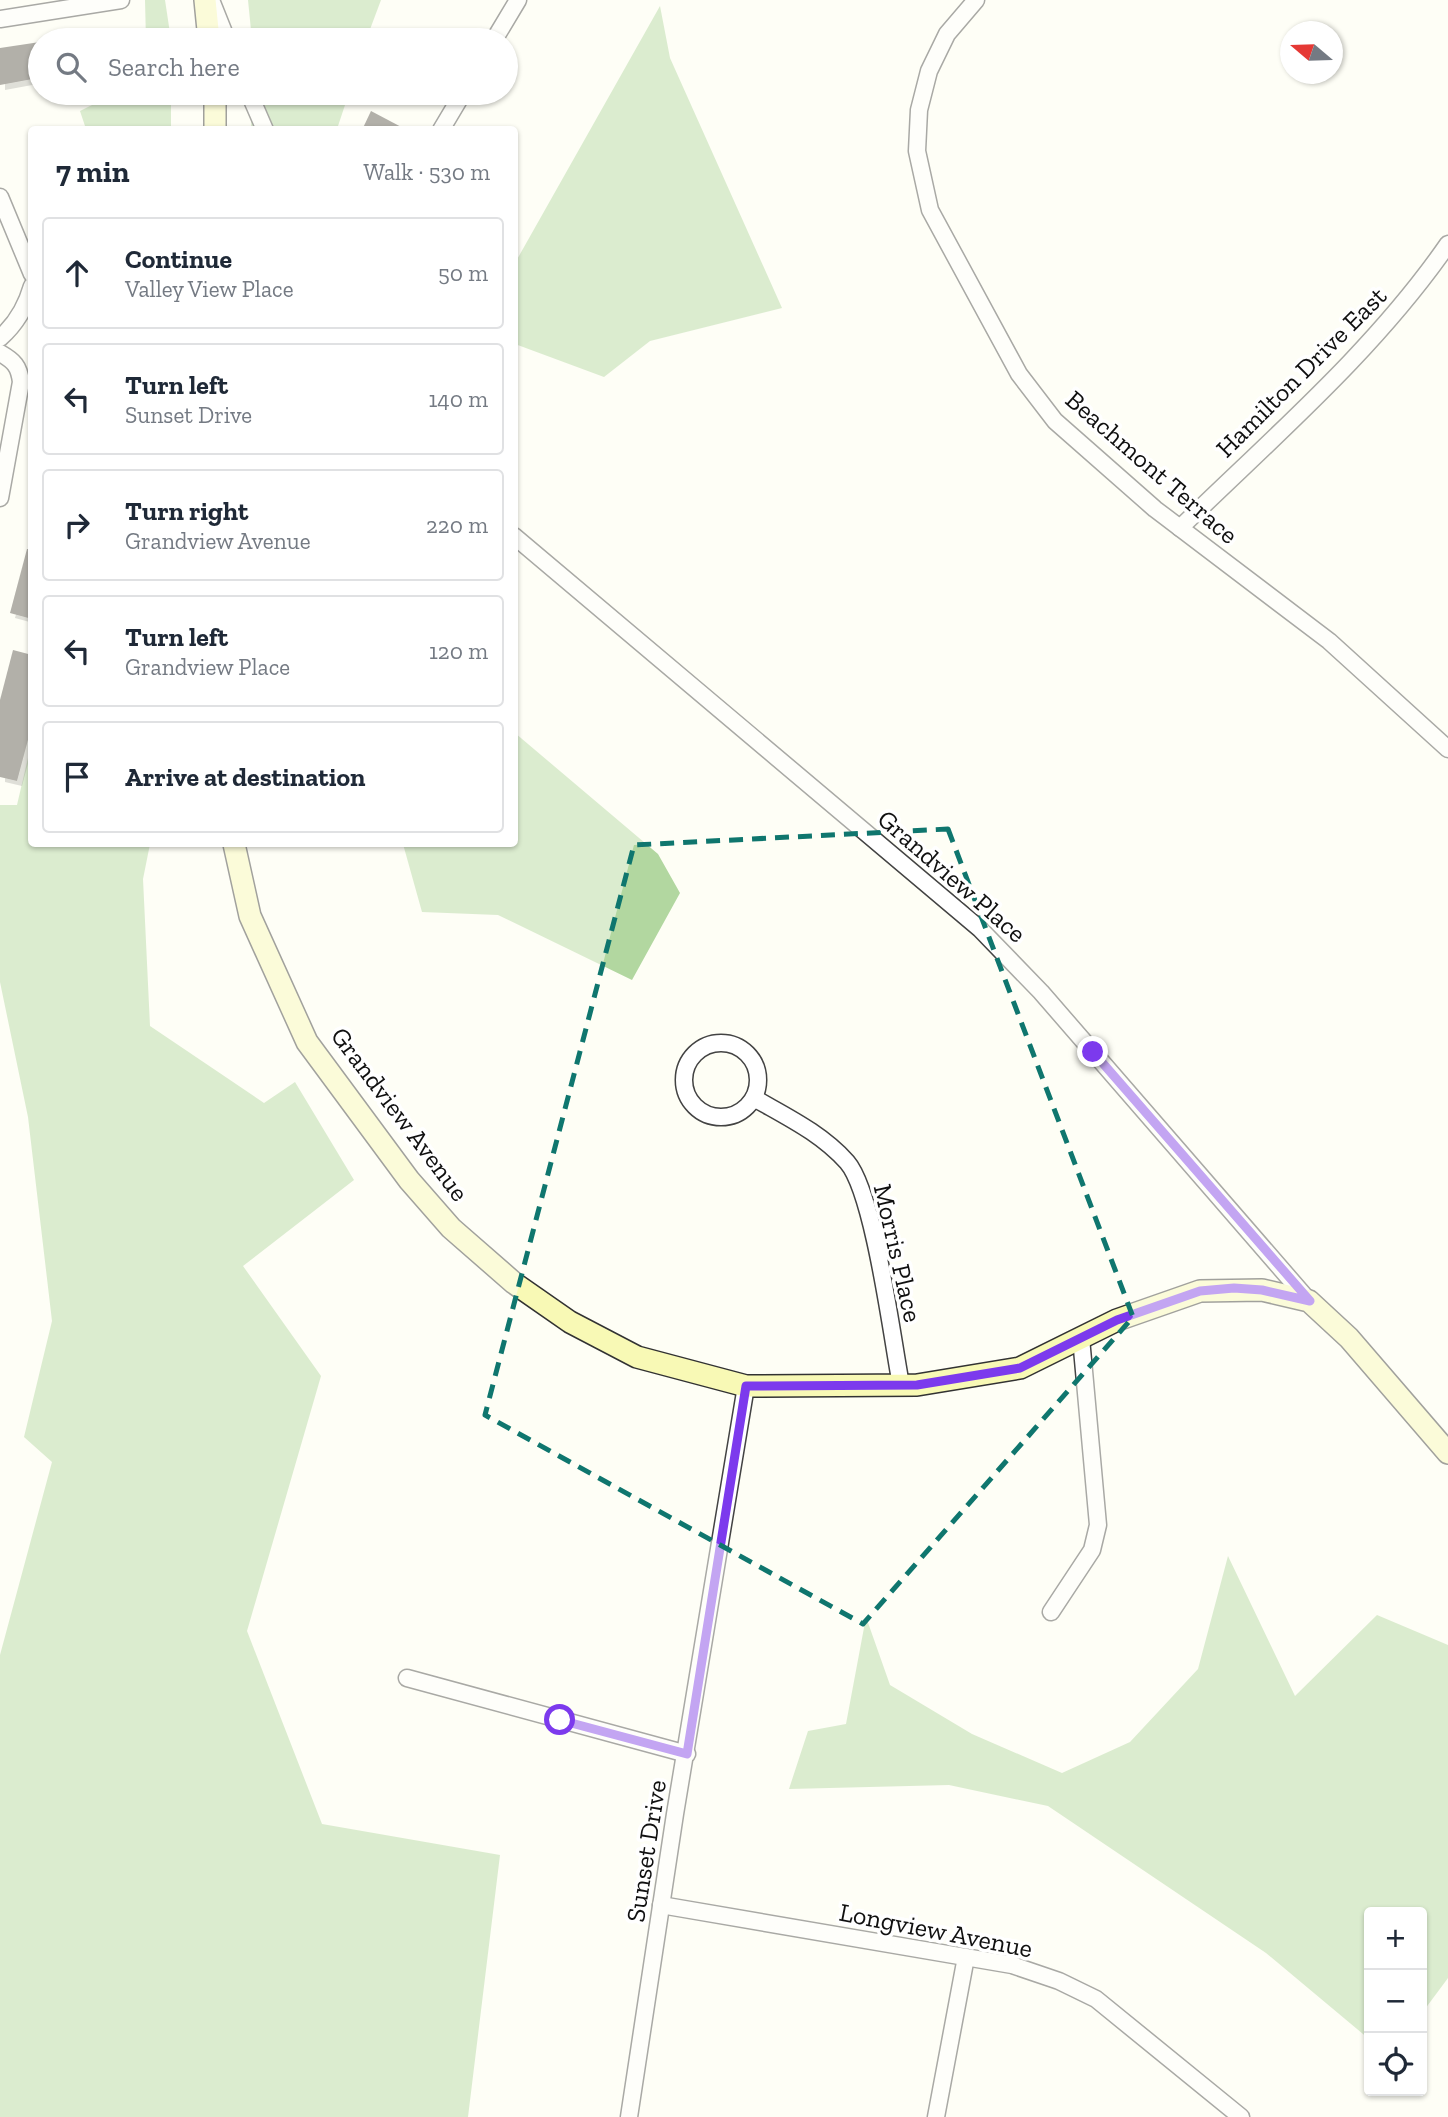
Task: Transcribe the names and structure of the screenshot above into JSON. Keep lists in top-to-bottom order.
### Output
{
  "streets": {
    "main road": ["Grandview Avenue"],
    "street": [
      "Hamilton Drive East",
      "Beachmont Terrace",
      "Grandview Place",
      "Morris Place",
      "Sunset Drive",
      "Longview Avenue"
    ]
  },
  "crossings": [
    ["Hamilton Drive East", "Beachmont Terrace"],
    ["Grandview Place", "Grandview Avenue"],
    ["Grandview Avenue", "Morris Place"],
    ["Grandview Avenue", "Sunset Drive"],
    ["Sunset Drive", "Longview Avenue"]
  ],
  "north": "left",
  "page": {
    "search": "Search here",
    "heading": ["7 min", "Walk · 530 m"],
    "list": [
      ["Continue", "Valley View Place", "50 m"],
      ["Turn left", "Sunset Drive", "140 m"],
      ["Turn right", "Grandview Avenue", "220 m"],
      ["Turn left", "Grandview Place", "120 m"],
      "Arrive at destination"
    ],
    "map_buttons": ["+", "−"]
  }
}
